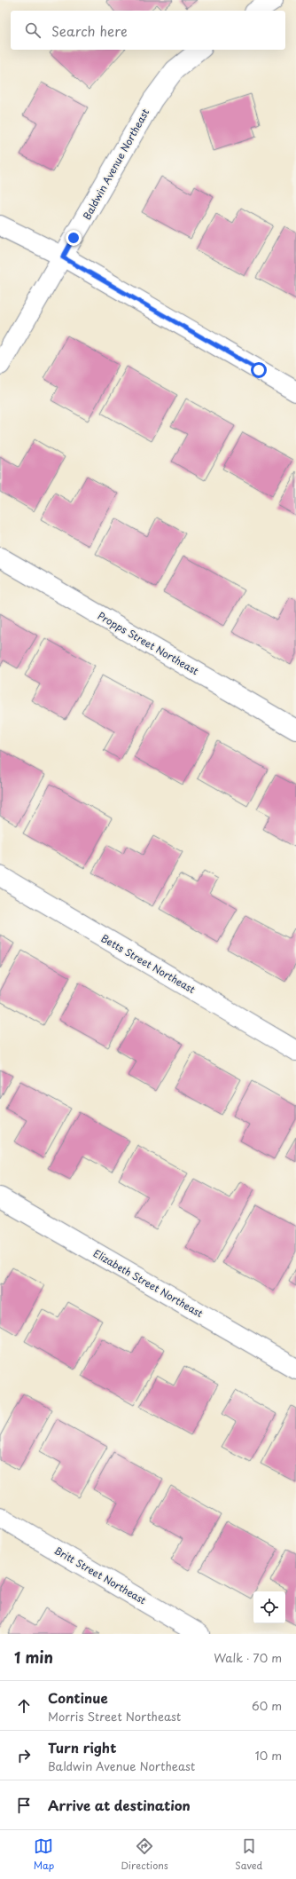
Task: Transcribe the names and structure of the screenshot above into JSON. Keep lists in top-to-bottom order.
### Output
{
  "streets": {
    "street": [
      "Baldwin Avenue Northeast",
      "Propps Street Northeast",
      "Betts Street Northeast",
      "Elizabeth Street Northeast",
      "Britt Street Northeast"
    ]
  },
  "page": {
    "search": "Search here",
    "heading": ["1 min", "Walk · 70 m"],
    "list": [
      ["Continue", "Morris Street Northeast", "60 m"],
      ["Turn right", "Baldwin Avenue Northeast", "10 m"],
      "Arrive at destination"
    ],
    "nav": ["Map", "Directions", "Saved"]
  }
}
